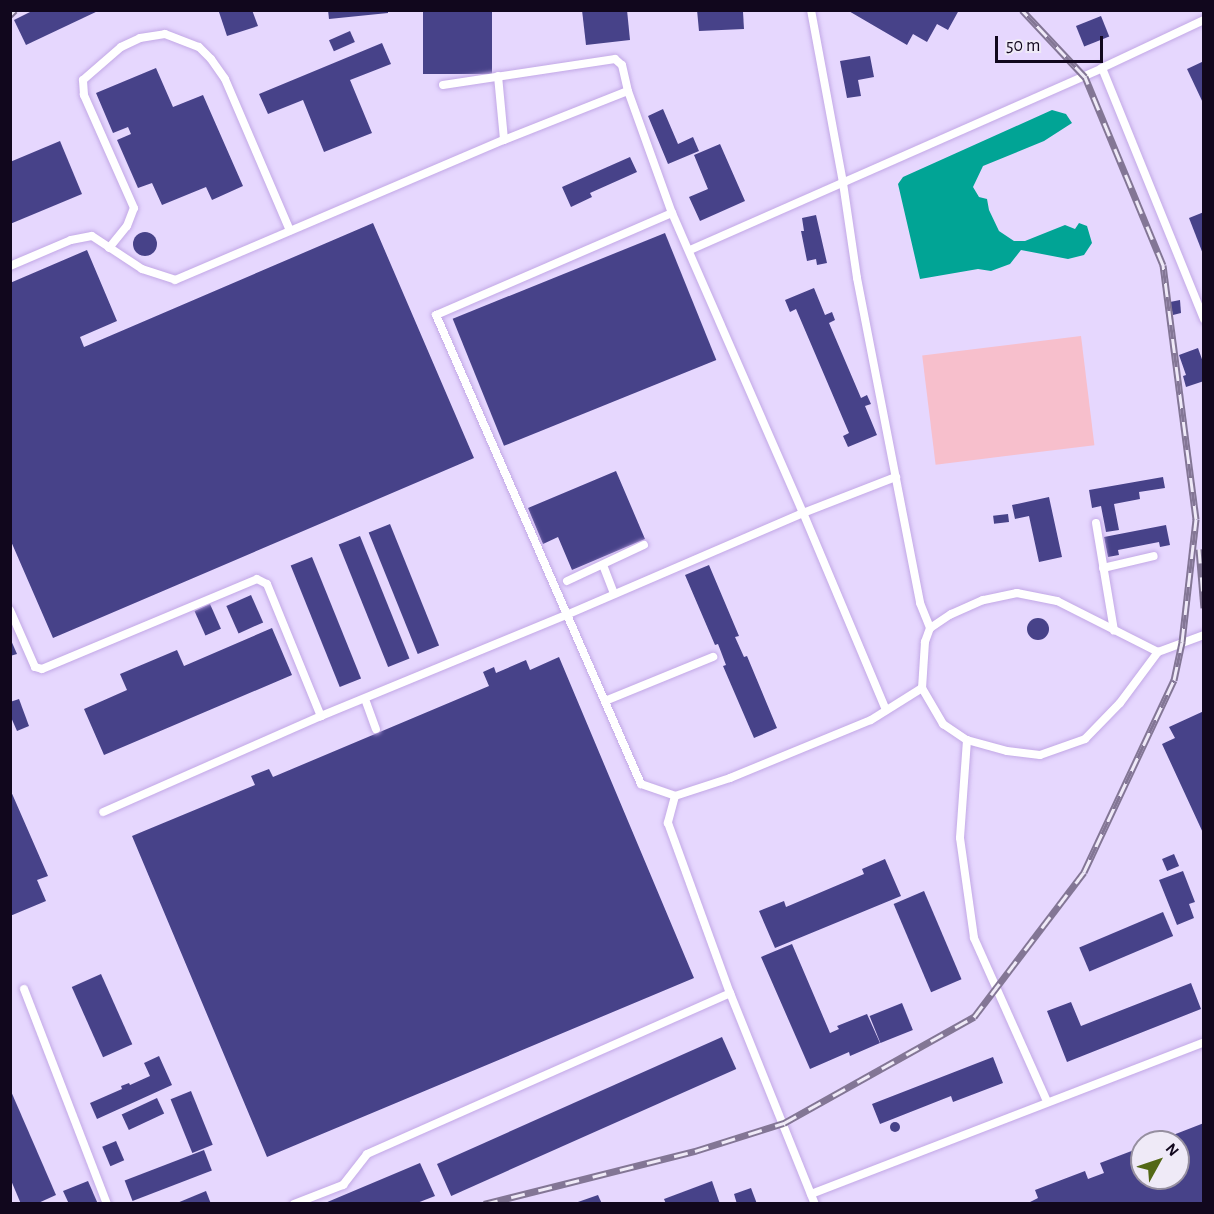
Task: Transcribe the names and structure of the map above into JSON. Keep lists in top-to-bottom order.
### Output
{
  "scale_bar": "50 m",
  "north": "top right"
}
